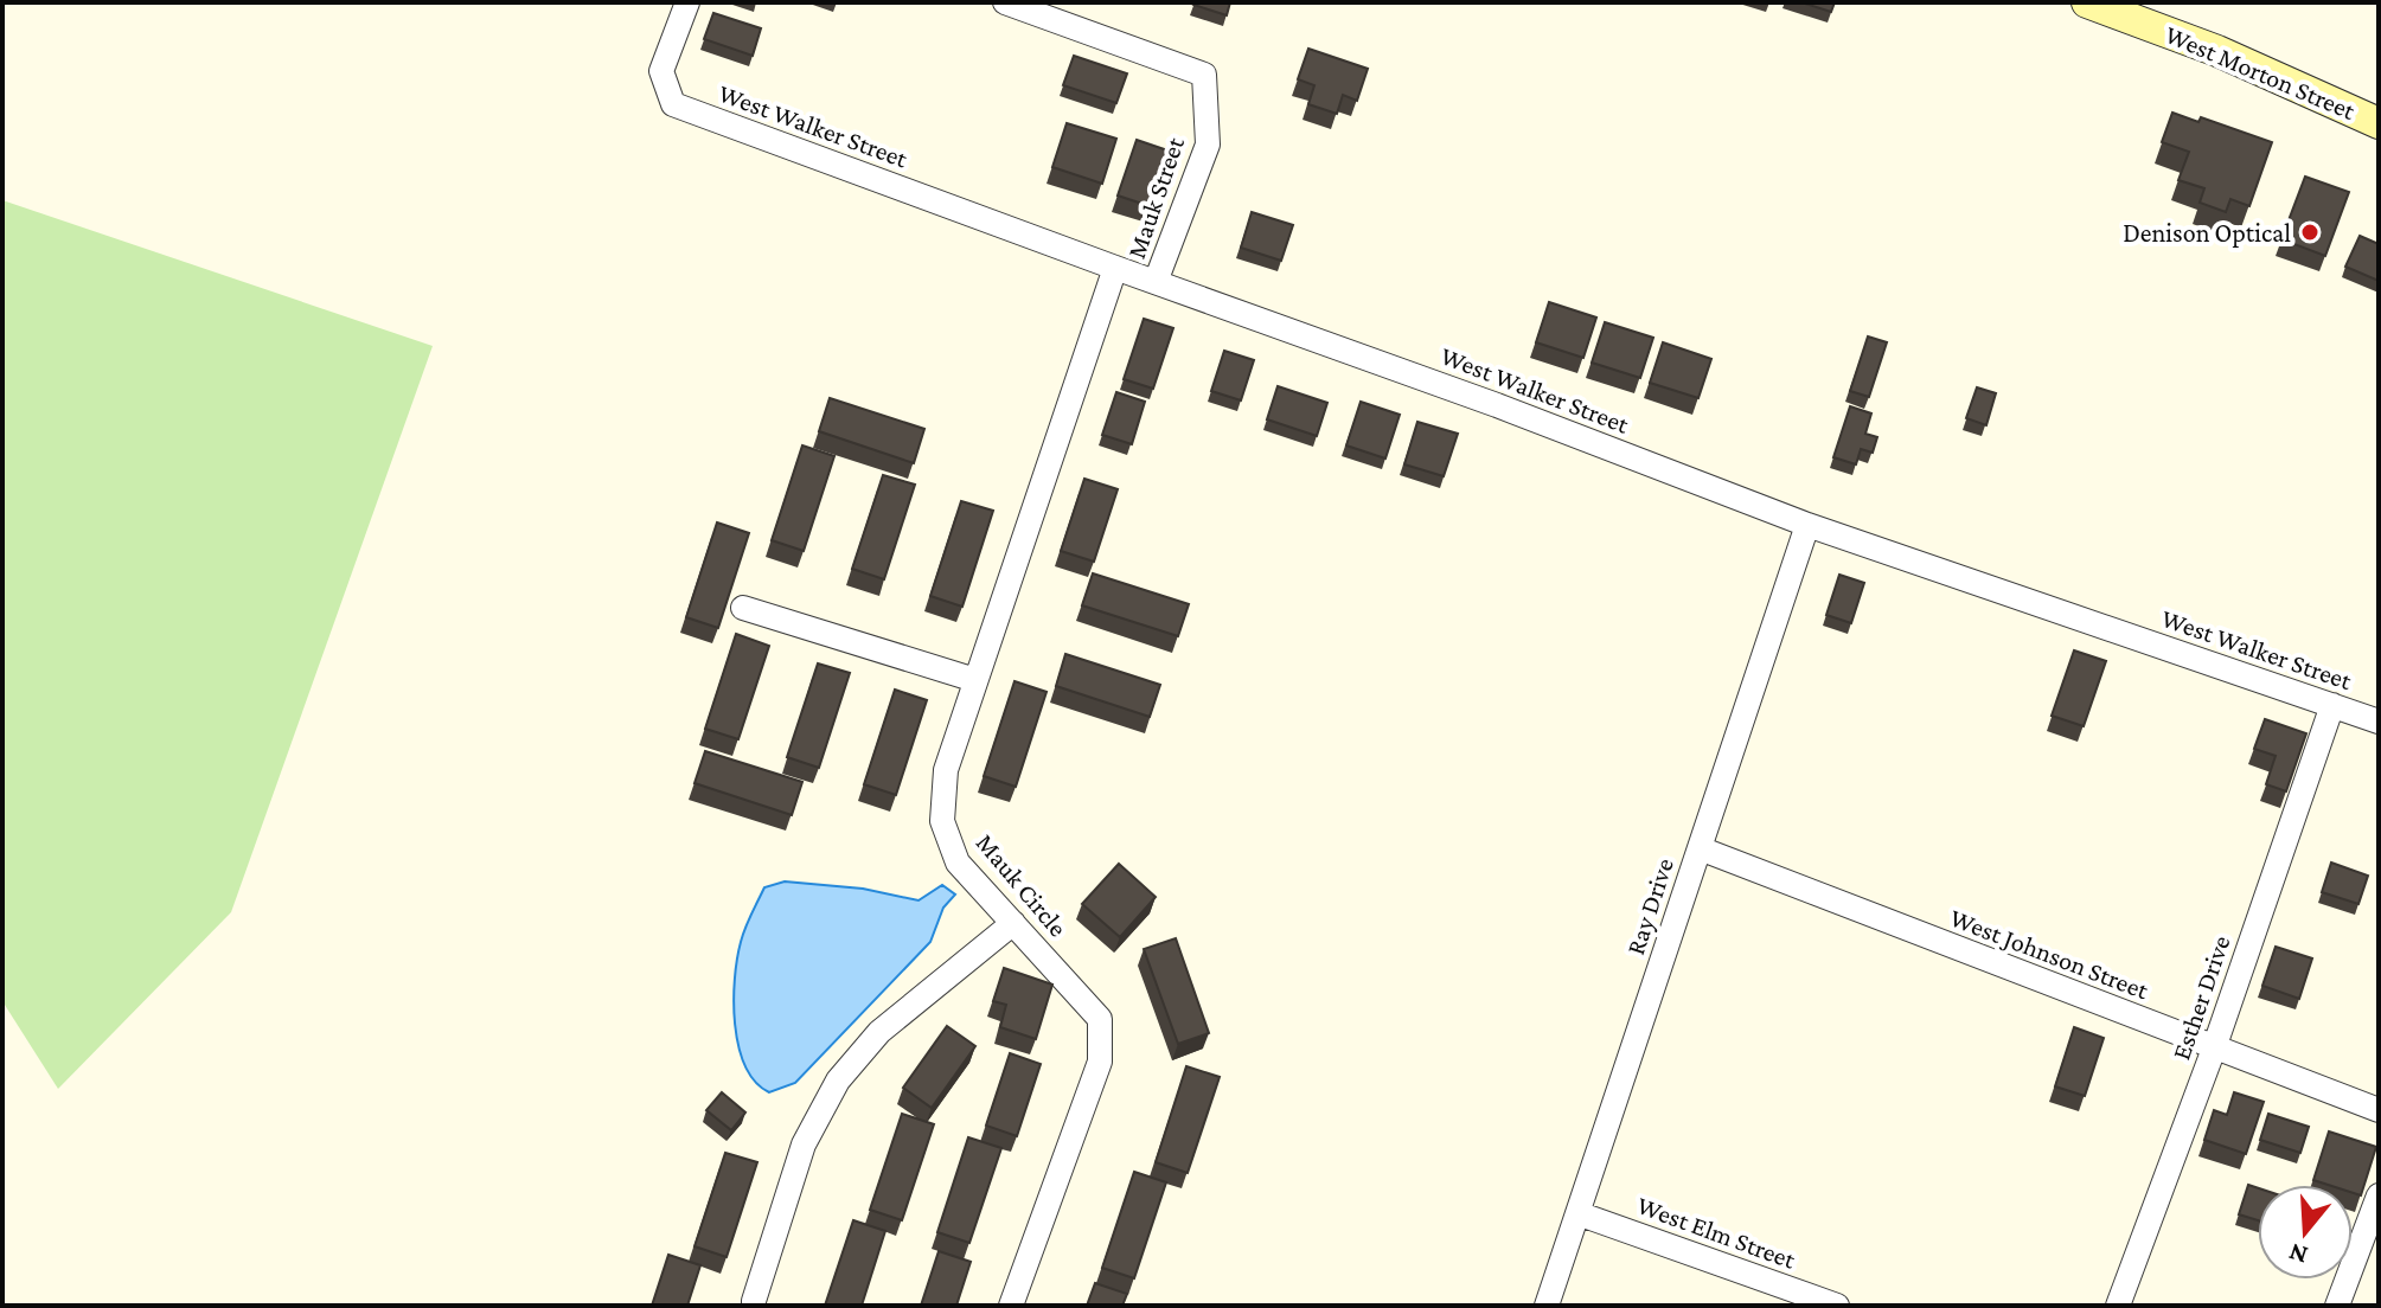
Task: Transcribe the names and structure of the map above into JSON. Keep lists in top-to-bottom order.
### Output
{
  "streets": {
    "main road": ["West Morton Street"],
    "street": [
      "West Walker Street",
      "Mauk Street",
      "Mauk Circle",
      "Ray Drive",
      "West Johnson Street",
      "Esther Drive",
      "West Elm Street"
    ]
  },
  "crossings": [
    ["West Walker Street", "Mauk Street"],
    ["West Walker Street", "Mauk Circle"],
    ["West Walker Street", "Ray Drive"],
    ["West Walker Street", "Esther Drive"],
    ["Ray Drive", "West Johnson Street"],
    ["Ray Drive", "West Elm Street"],
    ["West Johnson Street", "Esther Drive"]
  ],
  "places": ["Denison Optical"],
  "north": "bottom"
}
